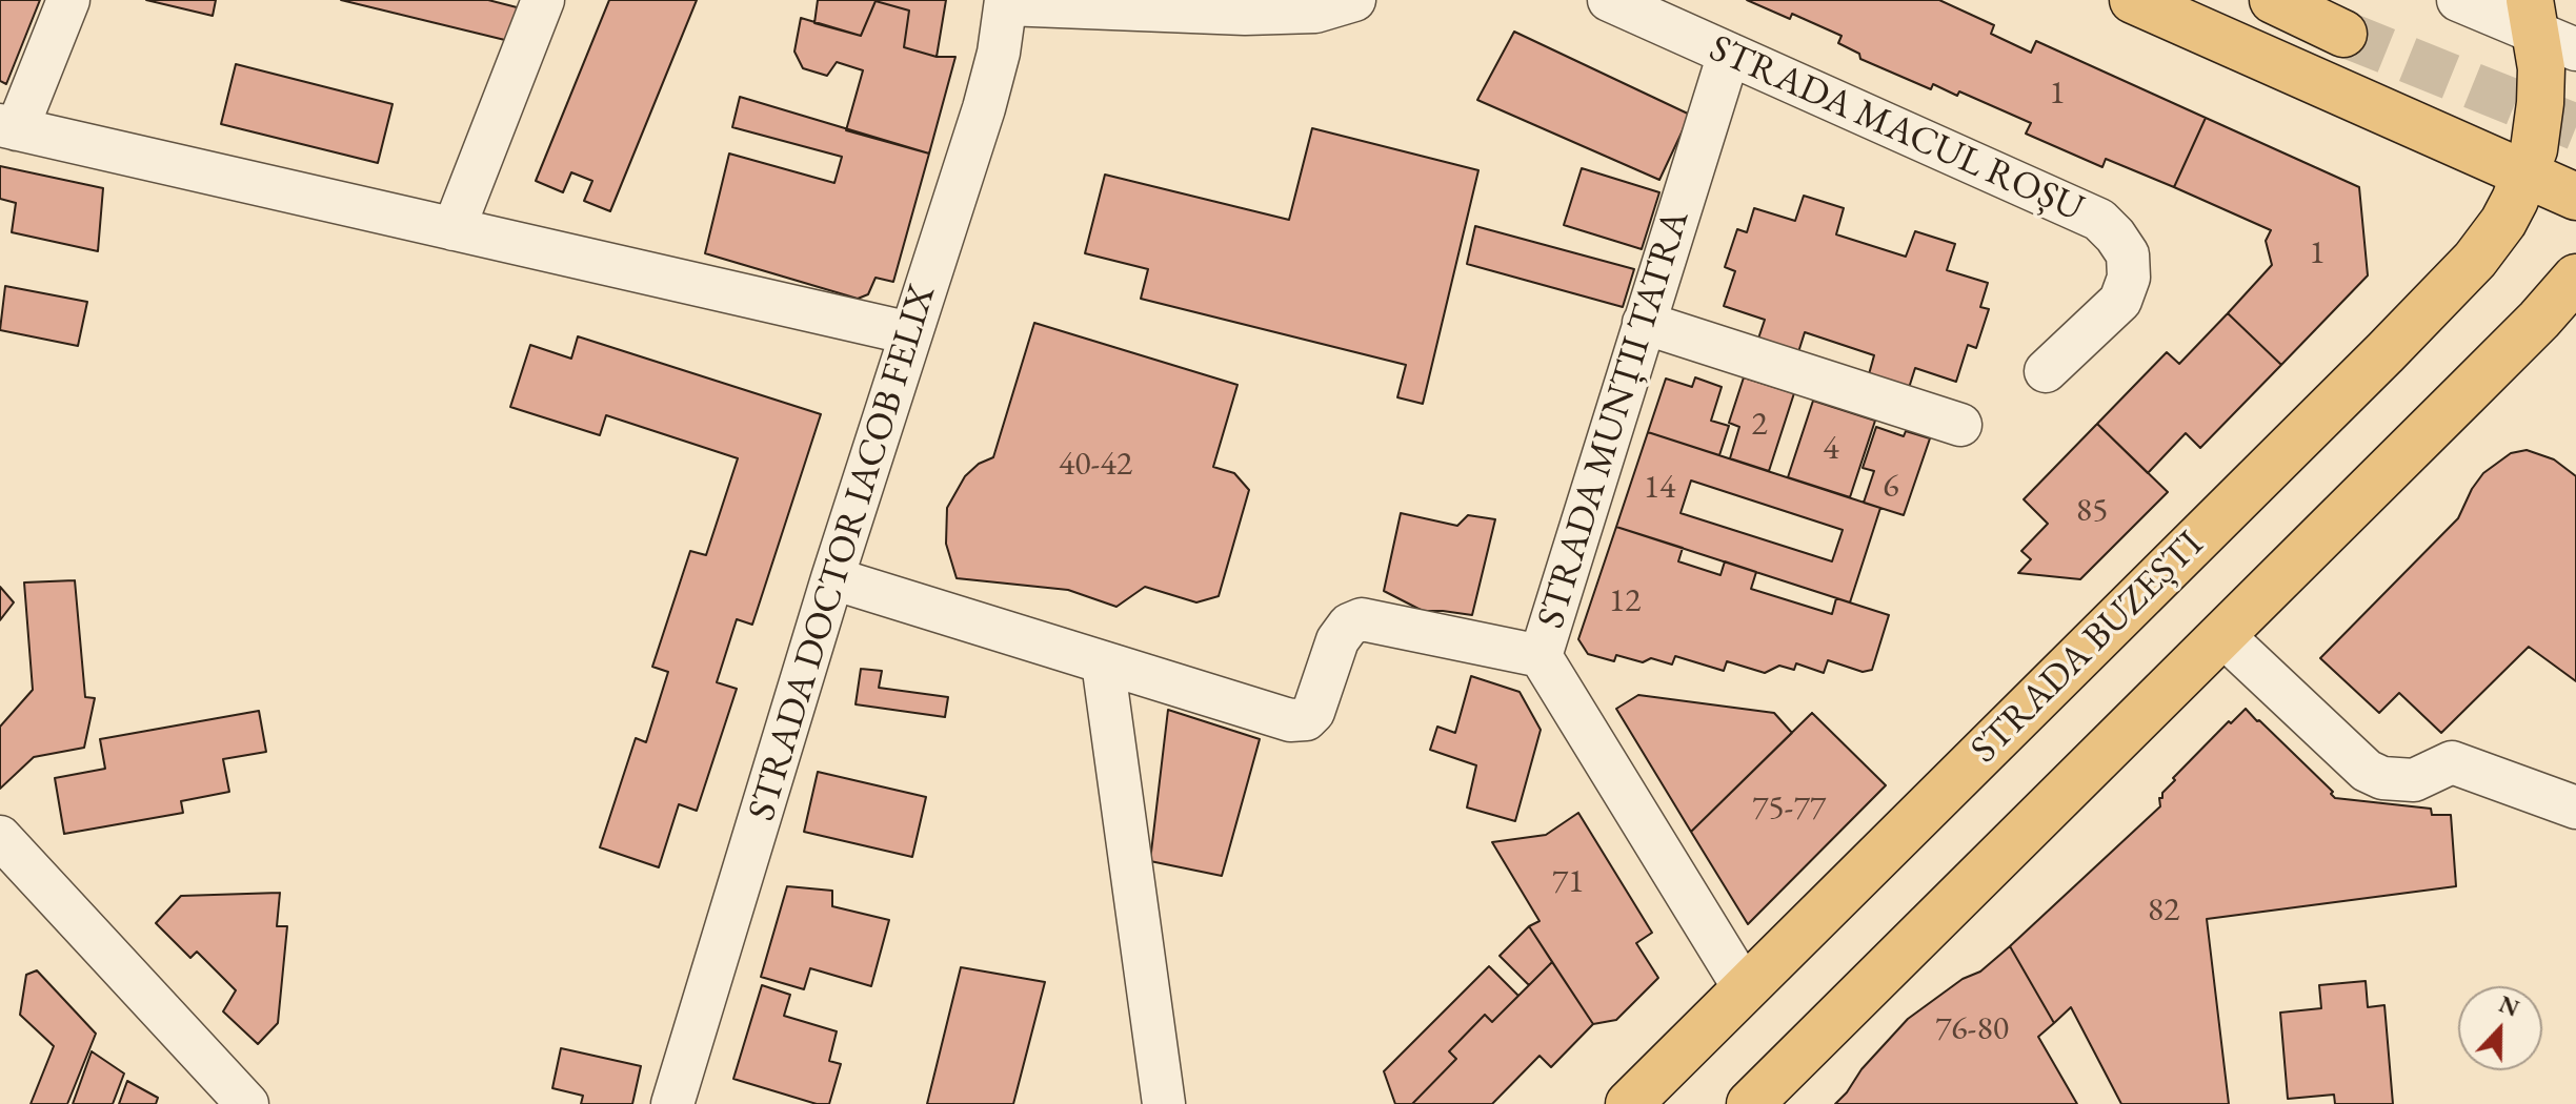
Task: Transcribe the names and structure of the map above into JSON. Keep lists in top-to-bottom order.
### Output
{
  "streets": {
    "main road": ["STRADA BUZEȘTI"],
    "street": ["STRADA MACUL ROȘU", "STRADA MUNȚII TATRA", "STRADA DOCTOR IACOB FELIX"]
  },
  "crossings": [
    ["STRADA MACUL ROȘU", "STRADA MUNȚII TATRA"],
    ["STRADA MUNȚII TATRA", "STRADA BUZEȘTI"]
  ],
  "house_numbers": [
    "1",
    "1",
    "2",
    "4",
    "40-42",
    "6",
    "14",
    "85",
    "12",
    "75-77",
    "71",
    "82",
    "76-80"
  ],
  "north": "top"
}
